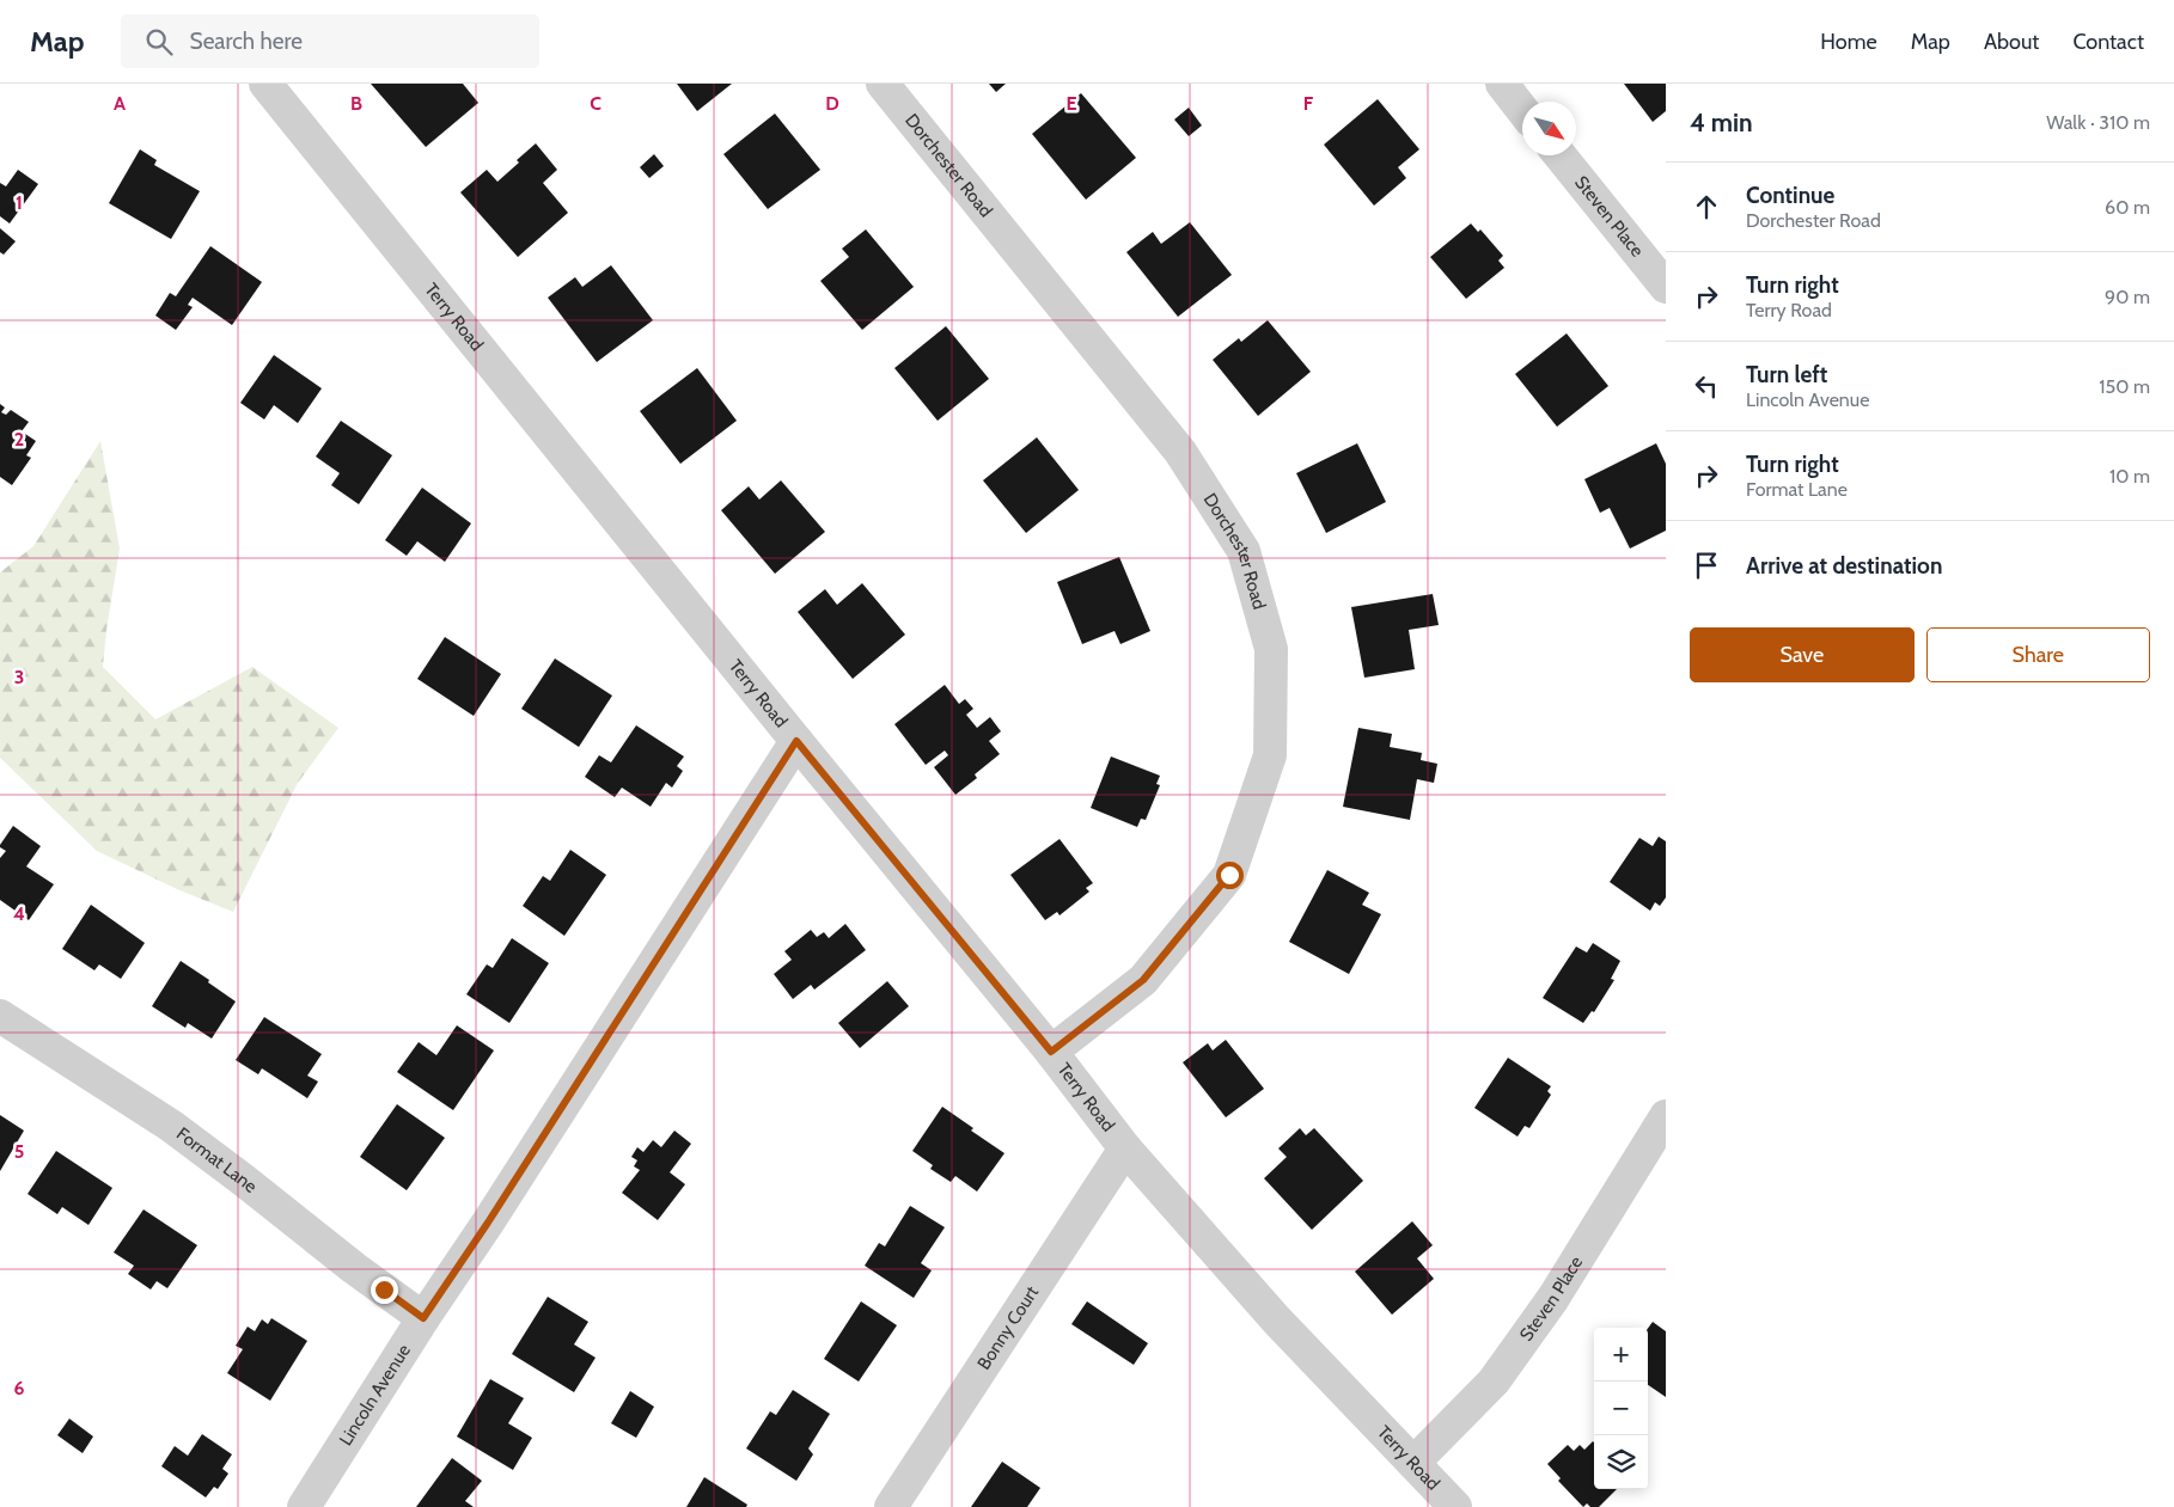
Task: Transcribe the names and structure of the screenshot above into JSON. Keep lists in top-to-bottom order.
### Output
{
  "streets": {
    "street": [
      "Dorchester Road",
      "Steven Place",
      "Terry Road",
      "Format Lane",
      "Bonny Court",
      "Lincoln Avenue"
    ]
  },
  "crossings": [
    ["Dorchester Road", "Terry Road"],
    ["Steven Place", "Terry Road"],
    ["Terry Road", "Bonny Court"],
    ["Terry Road", "Lincoln Avenue"],
    ["Format Lane", "Lincoln Avenue"]
  ],
  "north": "bottom right",
  "page": {
    "header": "Map",
    "search": "Search here",
    "nav": [
      "Home",
      "Map",
      "About",
      "Contact"
    ],
    "heading": ["4 min", "Walk · 310 m"],
    "list": [
      ["Continue", "Dorchester Road", "60 m"],
      ["Turn right", "Terry Road", "90 m"],
      ["Turn left", "Lincoln Avenue", "150 m"],
      ["Turn right", "Format Lane", "10 m"],
      "Arrive at destination"
    ],
    "buttons": ["Save", "Share"],
    "map_buttons": ["+", "−"]
  },
  "grid": {
    "columns": [
      "A",
      "B",
      "C",
      "D",
      "E",
      "F"
    ],
    "rows": [
      "1",
      "2",
      "3",
      "4",
      "5",
      "6"
    ]
  }
}
